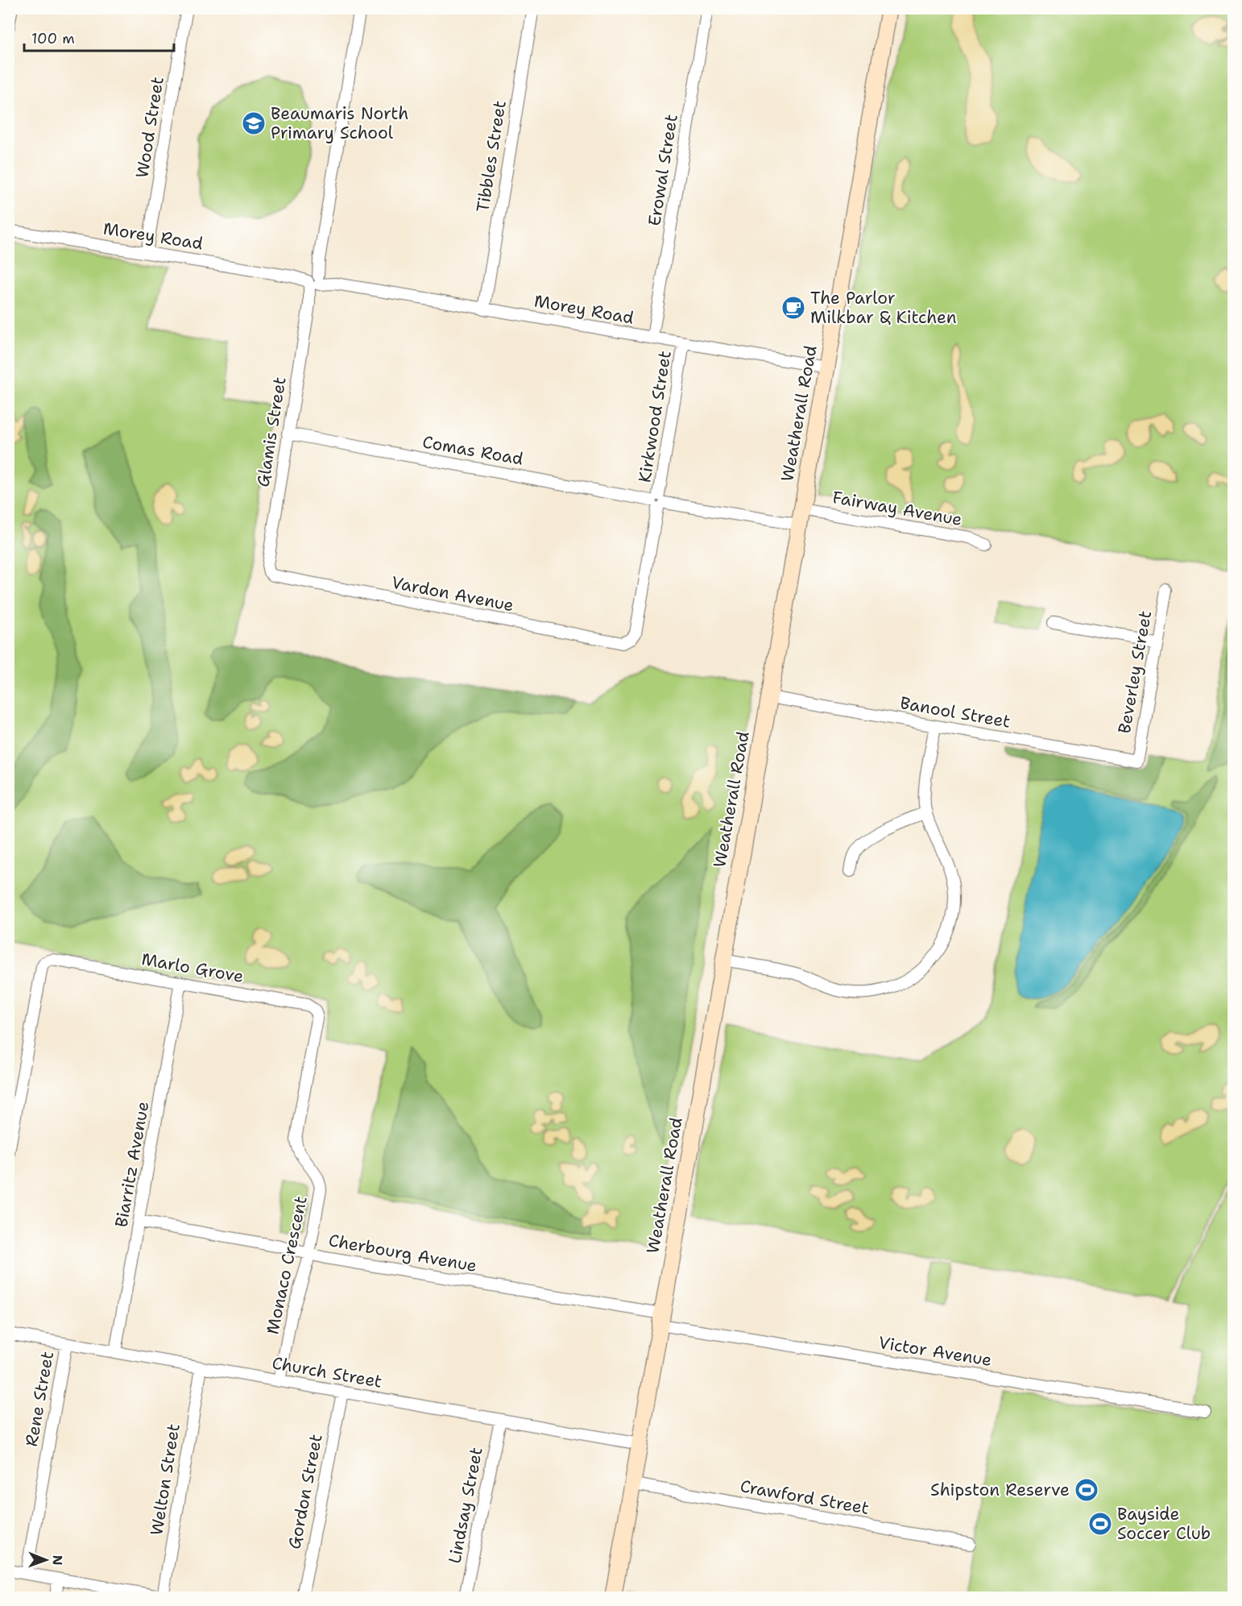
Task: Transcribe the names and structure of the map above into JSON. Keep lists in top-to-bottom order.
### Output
{
  "streets": {
    "street": [
      "Wood Street",
      "Tibbles Street",
      "Erowal Street",
      "Morey Road",
      "Weatherall Road",
      "Kirkwood Street",
      "Glamis Street",
      "Comas Road",
      "Fairway Avenue",
      "Vardon Avenue",
      "Beverley Street",
      "Banool Street",
      "Marlo Grove",
      "Biarritz Avenue",
      "Cherbourg Avenue",
      "Monaco Crescent",
      "Victor Avenue",
      "Church Street",
      "Rene Street",
      "Welton Street",
      "Gordon Street",
      "Crawford Street",
      "Lindsay Street"
    ]
  },
  "crossings": [
    ["Wood Street", "Morey Road"],
    ["Tibbles Street", "Morey Road"],
    ["Erowal Street", "Morey Road"],
    ["Morey Road", "Weatherall Road"],
    ["Morey Road", "Kirkwood Street"],
    ["Morey Road", "Glamis Street"],
    ["Weatherall Road", "Comas Road"],
    ["Weatherall Road", "Fairway Avenue"],
    ["Weatherall Road", "Banool Street"],
    ["Weatherall Road", "Cherbourg Avenue"],
    ["Weatherall Road", "Victor Avenue"],
    ["Weatherall Road", "Church Street"],
    ["Weatherall Road", "Crawford Street"],
    ["Kirkwood Street", "Comas Road"],
    ["Kirkwood Street", "Vardon Avenue"],
    ["Glamis Street", "Comas Road"],
    ["Glamis Street", "Vardon Avenue"],
    ["Comas Road", "Fairway Avenue"],
    ["Beverley Street", "Banool Street"],
    ["Marlo Grove", "Biarritz Avenue"],
    ["Marlo Grove", "Monaco Crescent"],
    ["Biarritz Avenue", "Cherbourg Avenue"],
    ["Biarritz Avenue", "Church Street"],
    ["Cherbourg Avenue", "Monaco Crescent"],
    ["Cherbourg Avenue", "Victor Avenue"],
    ["Monaco Crescent", "Church Street"],
    ["Church Street", "Rene Street"],
    ["Church Street", "Welton Street"],
    ["Church Street", "Gordon Street"],
    ["Church Street", "Lindsay Street"]
  ],
  "places": {
    "school or university": ["Beaumaris North Primary School"],
    "cafe": ["The Parlor Milkbar & Kitchen"],
    "sports": ["Shipston Reserve", "Bayside Soccer Club"]
  },
  "scale_bar": "100 m",
  "north": "right"
}
